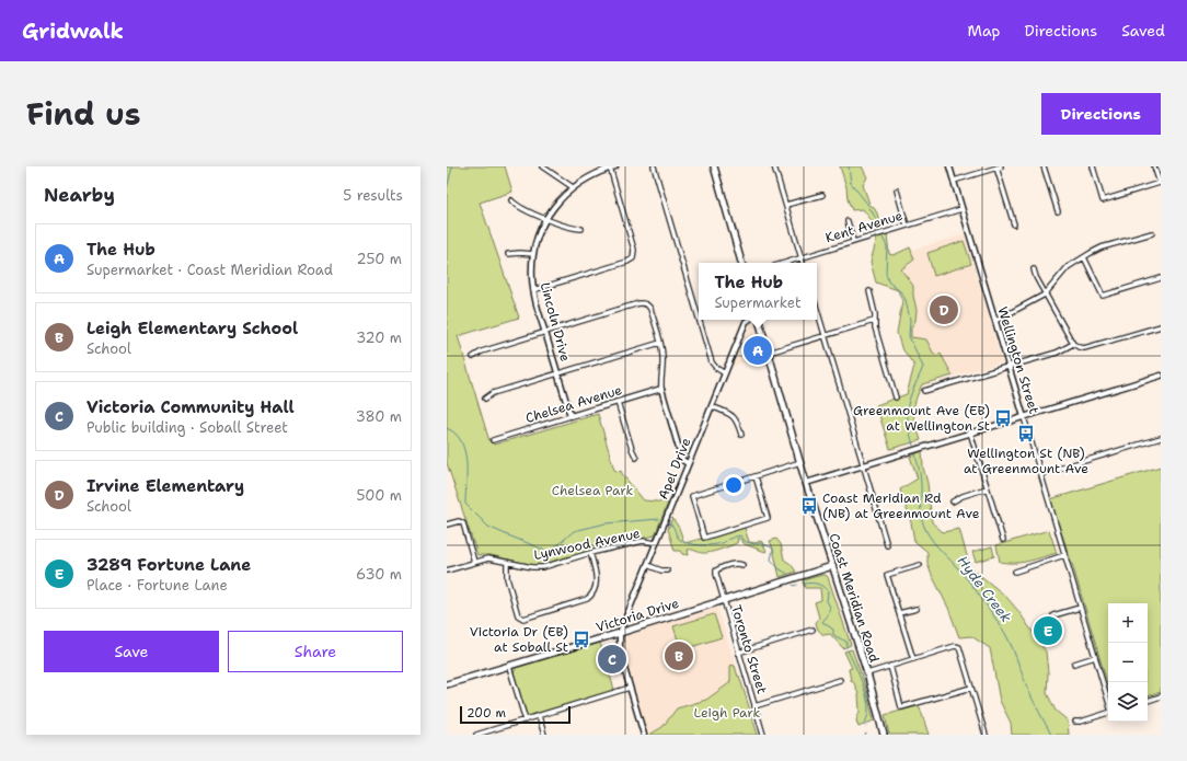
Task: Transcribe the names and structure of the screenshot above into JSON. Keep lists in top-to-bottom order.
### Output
{
  "streets": {
    "main road": ["Coast Meridian Road", "Victoria Drive"],
    "street": [
      "Kent Avenue",
      "Lincoln Drive",
      "Wellington Street",
      "Chelsea Avenue",
      "Apel Drive",
      "Lynwood Avenue",
      "Toronto Street"
    ]
  },
  "crossings": [
    ["Kent Avenue", "Wellington Street"],
    ["Lincoln Drive", "Chelsea Avenue"],
    ["Apel Drive", "Lynwood Avenue"],
    ["Apel Drive", "Victoria Drive"],
    ["Coast Meridian Road", "Victoria Drive"],
    ["Victoria Drive", "Toronto Street"]
  ],
  "water": ["Hyde Creek"],
  "parks": ["Chelsea Park", "Leigh Park"],
  "places": {
    "bus stop": [
      "Greenmount Ave (EB) at Wellington St",
      "Wellington St (NB) at Greenmount Ave",
      "Coast Meridian Rd (NB) at Greenmount Ave",
      "Victoria Dr (EB) at Soball St"
    ]
  },
  "scale_bar": "200 m",
  "page": {
    "header": "Gridwalk",
    "nav": ["Map", "Directions", "Saved"],
    "title": "Find us",
    "buttons": [
      "Directions",
      ["Save", "Share"]
    ],
    "heading": ["Nearby", "5 results"],
    "list": [
      {
        "mark": "A",
        "name": "The Hub",
        "note": "Supermarket · Coast Meridian Road",
        "value": "250 m"
      },
      {
        "mark": "B",
        "name": "Leigh Elementary School",
        "note": "School",
        "value": "320 m"
      },
      {
        "mark": "C",
        "name": "Victoria Community Hall",
        "note": "Public building · Soball Street",
        "value": "380 m"
      },
      {
        "mark": "D",
        "name": "Irvine Elementary",
        "note": "School",
        "value": "500 m"
      },
      {
        "mark": "E",
        "name": "3289 Fortune Lane",
        "note": "Place · Fortune Lane",
        "value": "630 m"
      }
    ],
    "popup": ["The Hub", "Supermarket"],
    "pins": [
      "D",
      "A",
      "E",
      "B",
      "C"
    ],
    "map_buttons": ["+", "−"],
    "scale": "200 m"
  }
}
